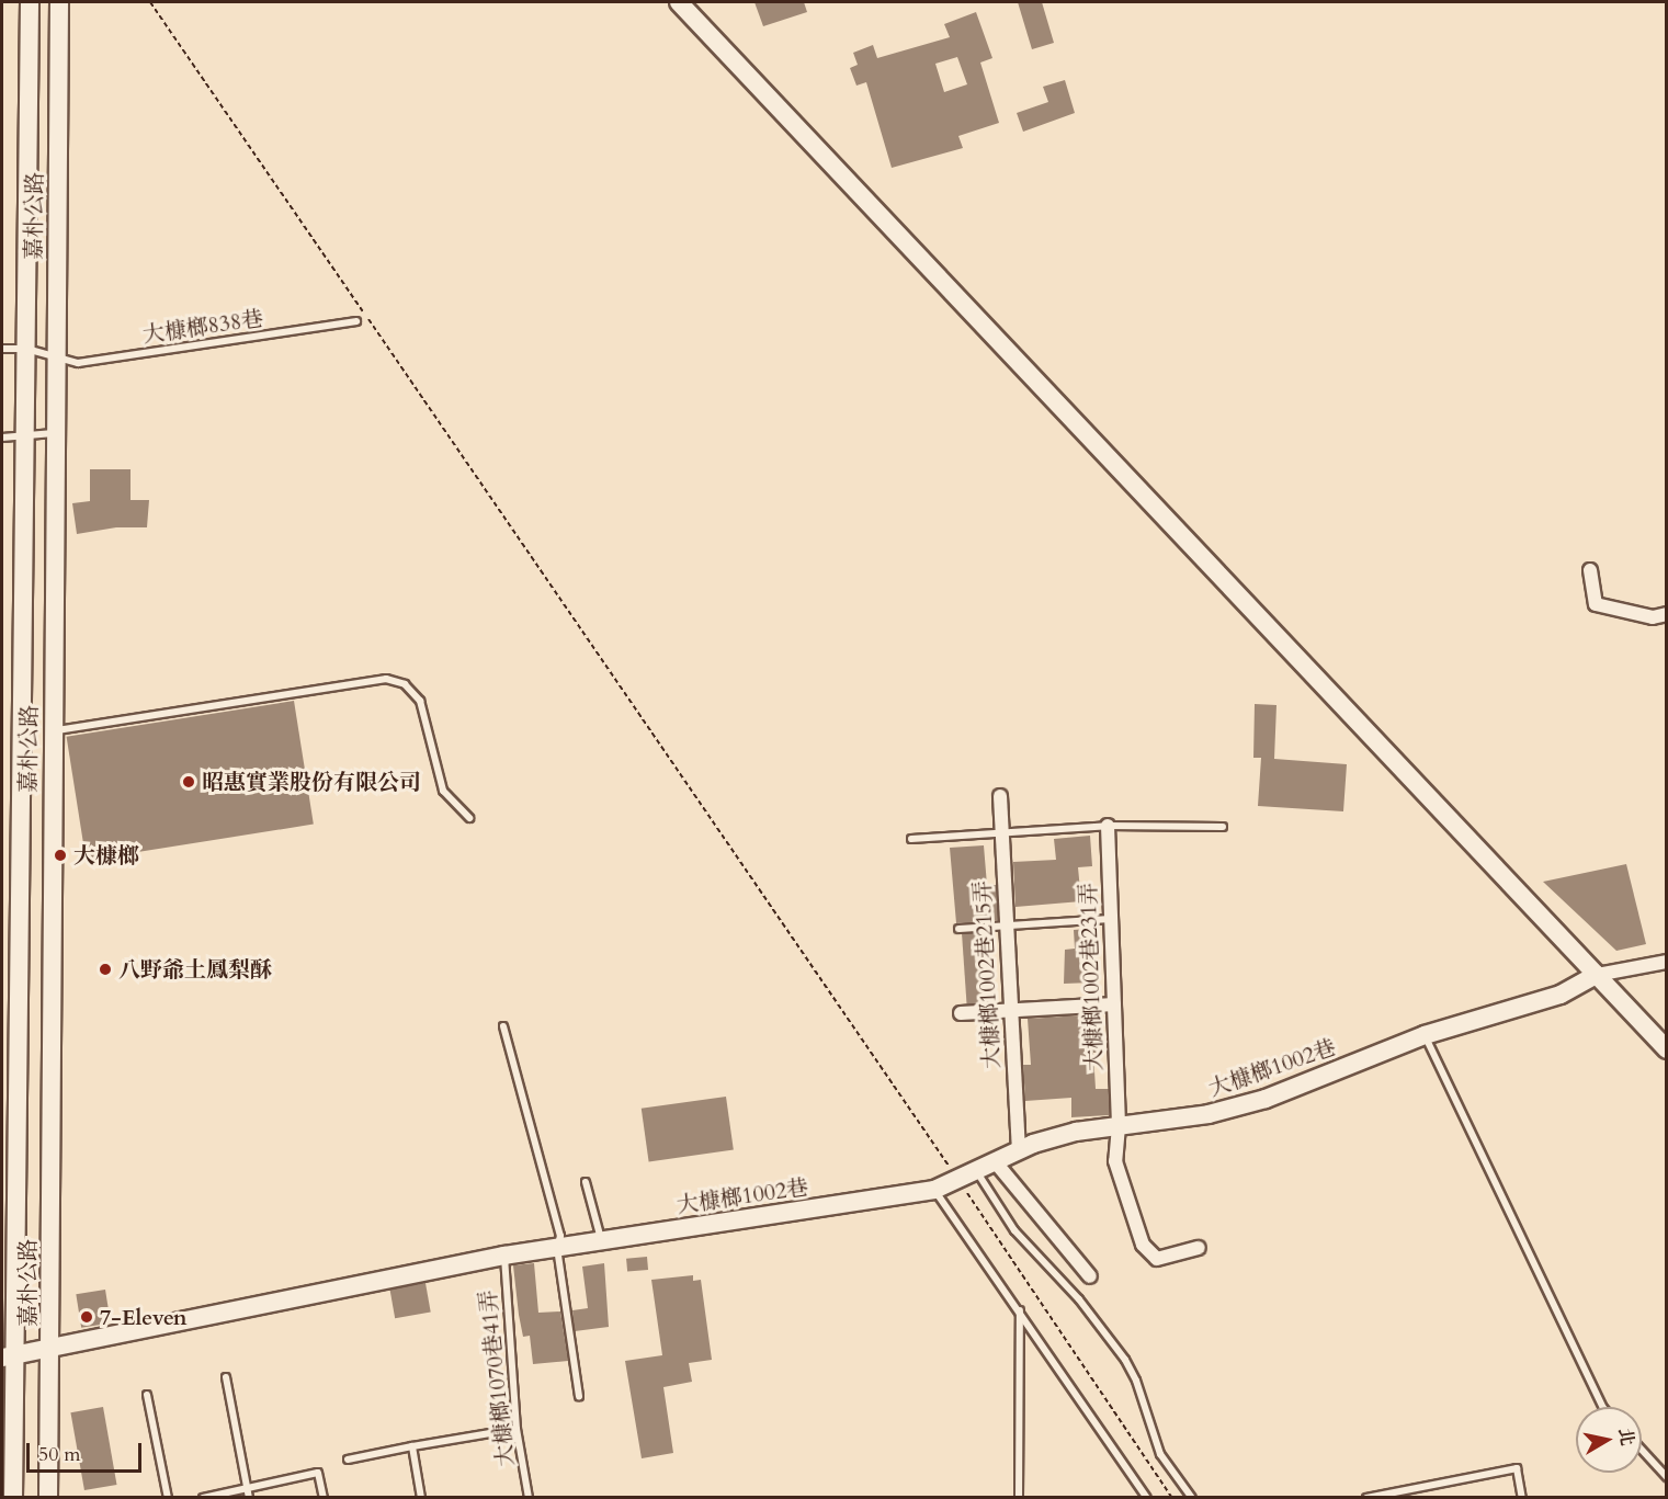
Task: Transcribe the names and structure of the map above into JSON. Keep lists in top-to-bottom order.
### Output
{
  "streets": {
    "main road": ["嘉朴公路", "大槺榔1002巷"],
    "street": ["大槺榔1002巷215弄", "大槺榔1002巷231弄"],
    "lane": ["大槺榔838巷", "大槺榔1070巷41弄"]
  },
  "crossings": [
    ["嘉朴公路", "大槺榔838巷"],
    ["嘉朴公路", "大槺榔1002巷"],
    ["大槺榔1002巷215弄", "大槺榔1002巷"],
    ["大槺榔1002巷231弄", "大槺榔1002巷"],
    ["大槺榔1002巷", "大槺榔1070巷41弄"]
  ],
  "places": [
    "昭惠實業股份有限公司",
    "大槺榔",
    "八野爺土鳳梨酥",
    "7-Eleven"
  ],
  "scale_bar": "50 m",
  "north": "right"
}
